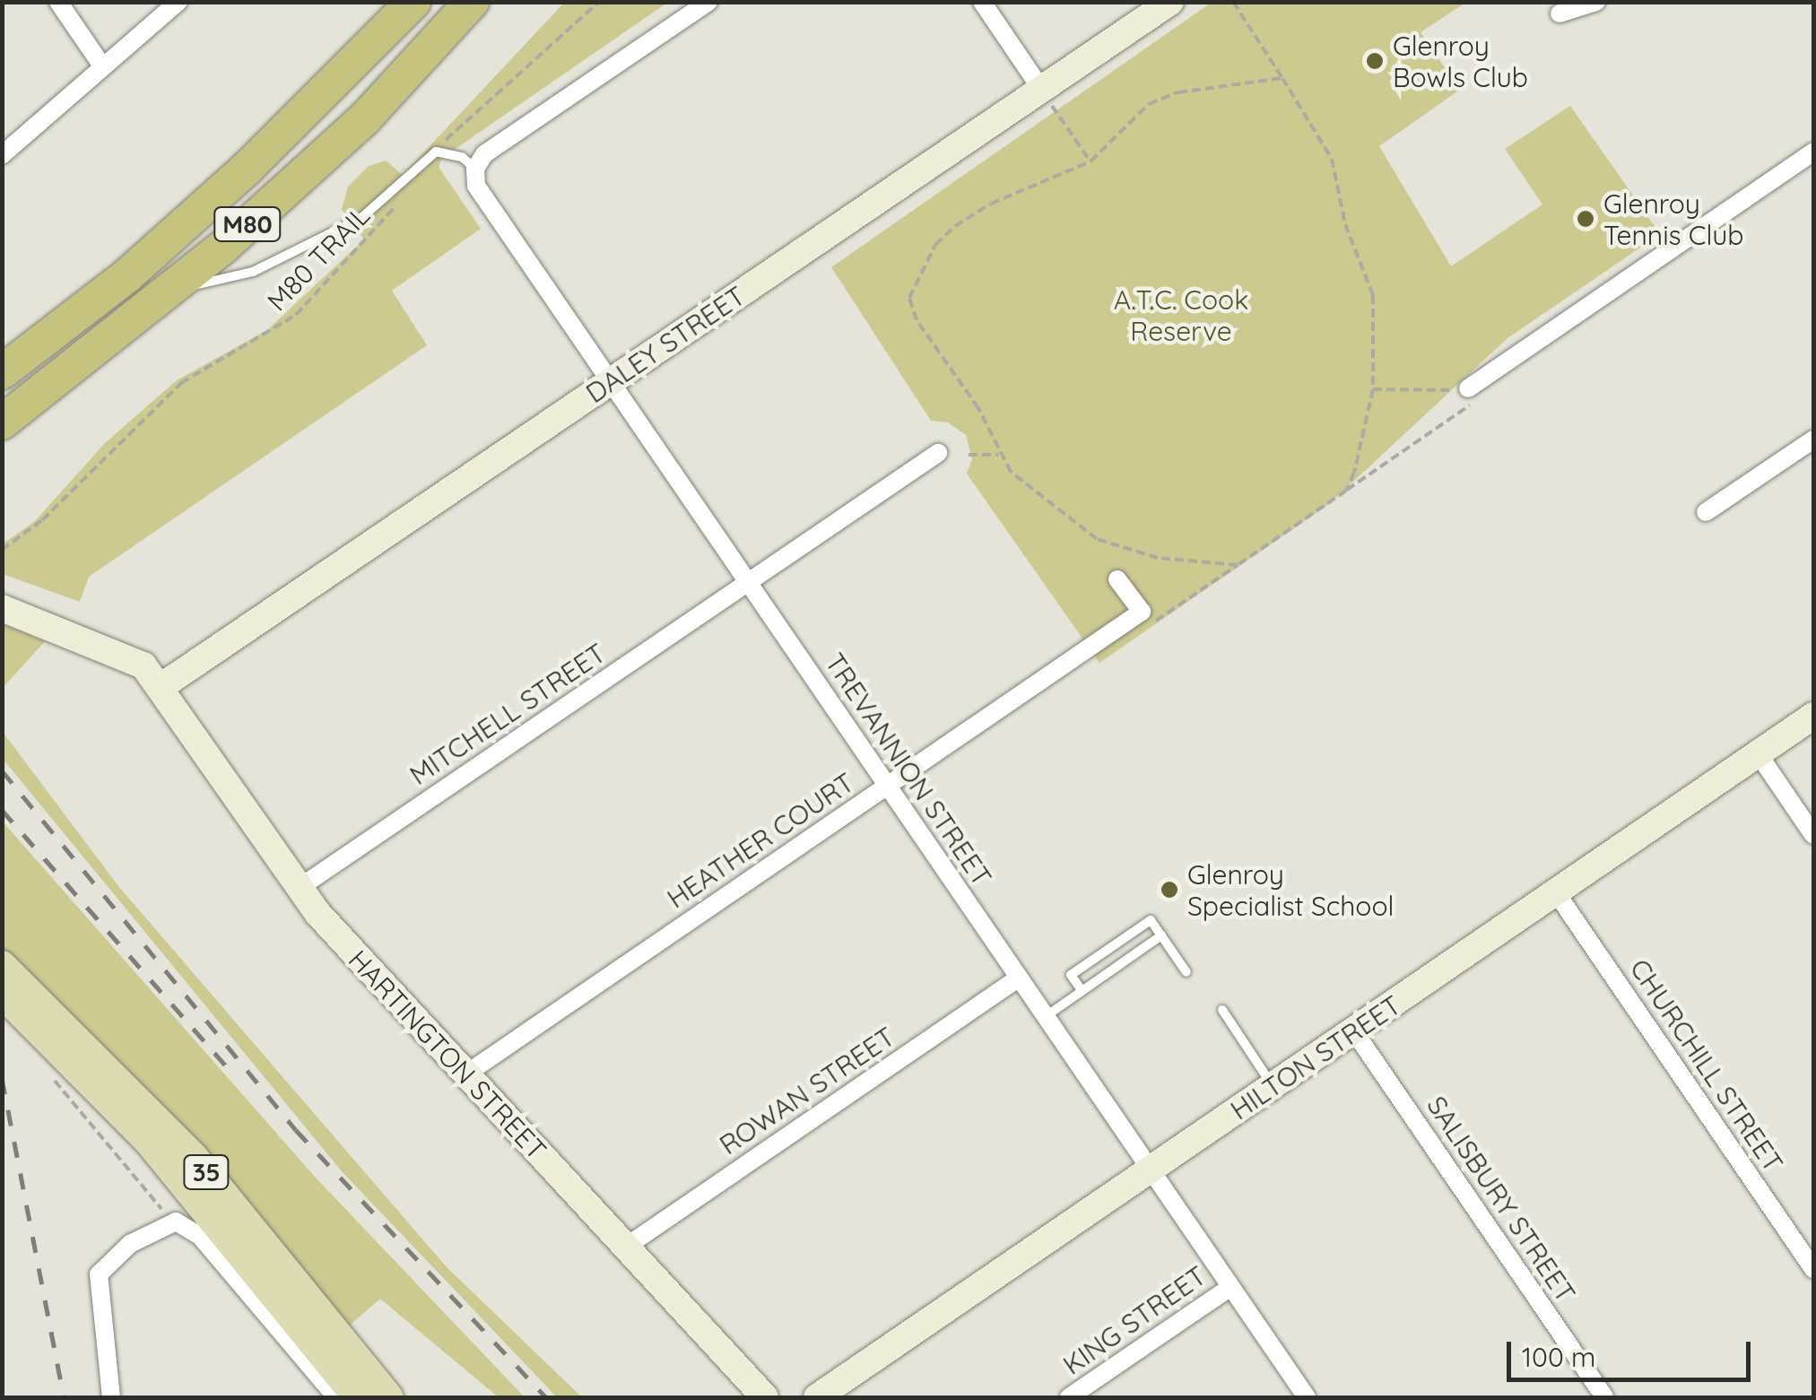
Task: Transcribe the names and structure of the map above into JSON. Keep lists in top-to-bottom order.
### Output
{
  "streets": {
    "highway": ["M80"],
    "main road": ["35"],
    "street": [
      "DALEY STREET",
      "MITCHELL STREET",
      "TREVANNION STREET",
      "HEATHER COURT",
      "HARTINGTON STREET",
      "HILTON STREET",
      "CHURCHILL STREET",
      "ROWAN STREET",
      "SALISBURY STREET",
      "KING STREET"
    ],
    "path": ["M80 TRAIL"]
  },
  "crossings": [
    ["DALEY STREET", "TREVANNION STREET"],
    ["DALEY STREET", "HARTINGTON STREET"],
    ["MITCHELL STREET", "TREVANNION STREET"],
    ["MITCHELL STREET", "HARTINGTON STREET"],
    ["TREVANNION STREET", "HEATHER COURT"],
    ["TREVANNION STREET", "HILTON STREET"],
    ["TREVANNION STREET", "ROWAN STREET"],
    ["TREVANNION STREET", "KING STREET"],
    ["HEATHER COURT", "HARTINGTON STREET"],
    ["HARTINGTON STREET", "ROWAN STREET"],
    ["HILTON STREET", "CHURCHILL STREET"],
    ["HILTON STREET", "SALISBURY STREET"]
  ],
  "parks": ["A.T.C. Cook Reserve"],
  "places": ["Glenroy Bowls Club", "Glenroy Tennis Club", "Glenroy Specialist School"],
  "scale_bar": "100 m"
}
